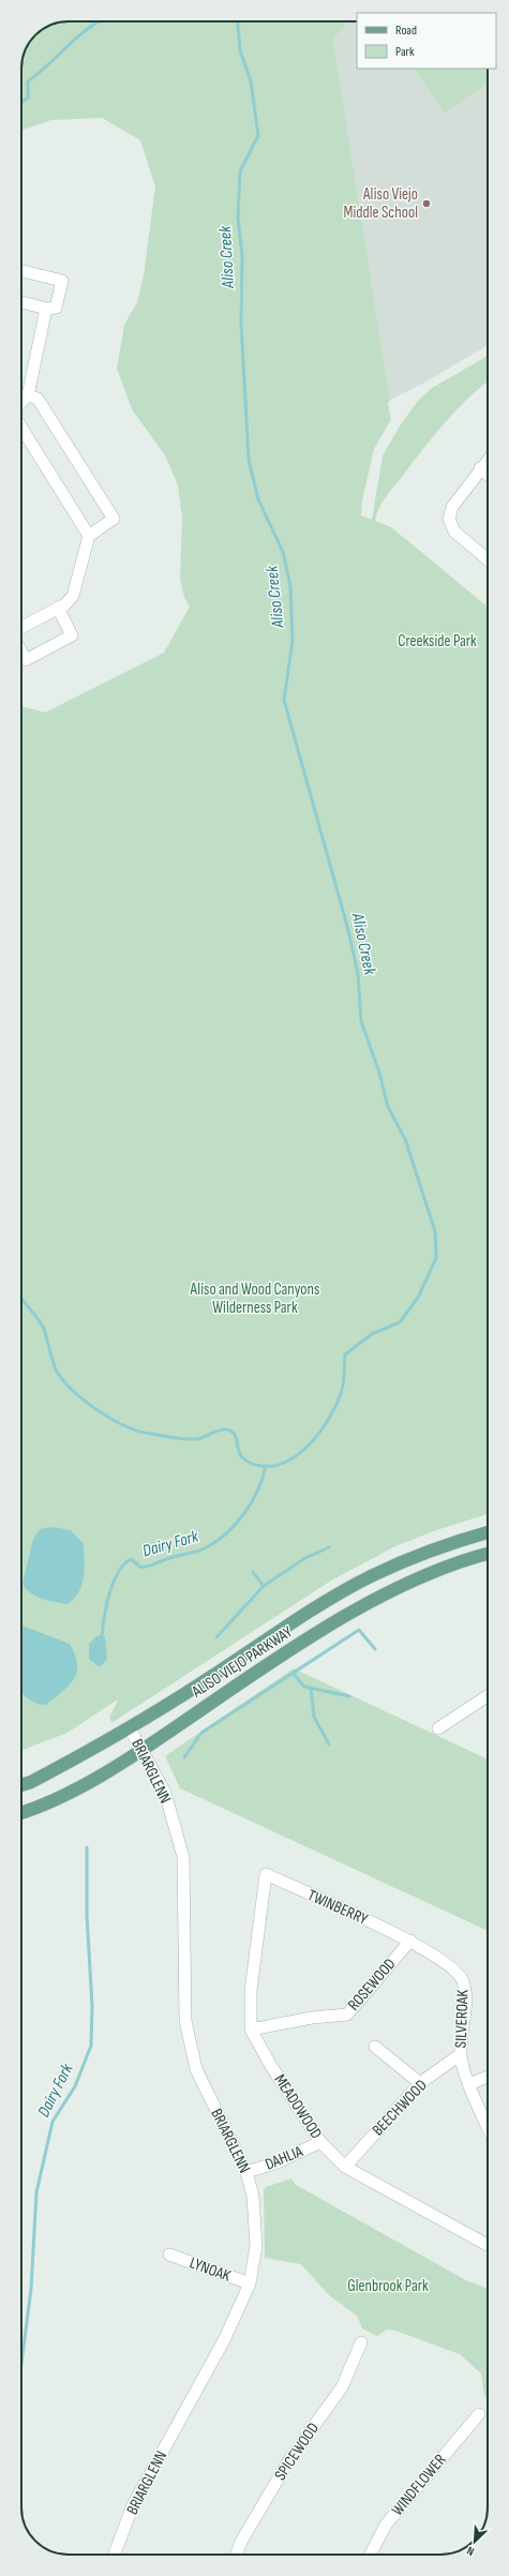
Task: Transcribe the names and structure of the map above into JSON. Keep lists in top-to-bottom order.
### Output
{
  "streets": {
    "main road": ["ALISO VIEJO PARKWAY"],
    "street": [
      "BRIARGLENN",
      "TWINBERRY",
      "ROSEWOOD",
      "SILVEROAK",
      "MEADOWOOD",
      "BEECHWOOD",
      "DAHLIA",
      "LYNOAK",
      "SPICEWOOD",
      "WINDFLOWER"
    ]
  },
  "crossings": [
    ["ALISO VIEJO PARKWAY", "BRIARGLENN"],
    ["BRIARGLENN", "DAHLIA"],
    ["BRIARGLENN", "LYNOAK"],
    ["TWINBERRY", "ROSEWOOD"],
    ["TWINBERRY", "SILVEROAK"],
    ["TWINBERRY", "MEADOWOOD"],
    ["ROSEWOOD", "SILVEROAK"],
    ["ROSEWOOD", "MEADOWOOD"],
    ["SILVEROAK", "BEECHWOOD"],
    ["MEADOWOOD", "BEECHWOOD"],
    ["MEADOWOOD", "DAHLIA"]
  ],
  "water": ["Aliso Creek", "Dairy Fork"],
  "parks": ["Creekside Park", "Aliso and Wood Canyons Wilderness Park", "Glenbrook Park"],
  "places": ["Aliso Viejo Middle School"],
  "legend": ["Road", "Park"],
  "north": "bottom left"
}
